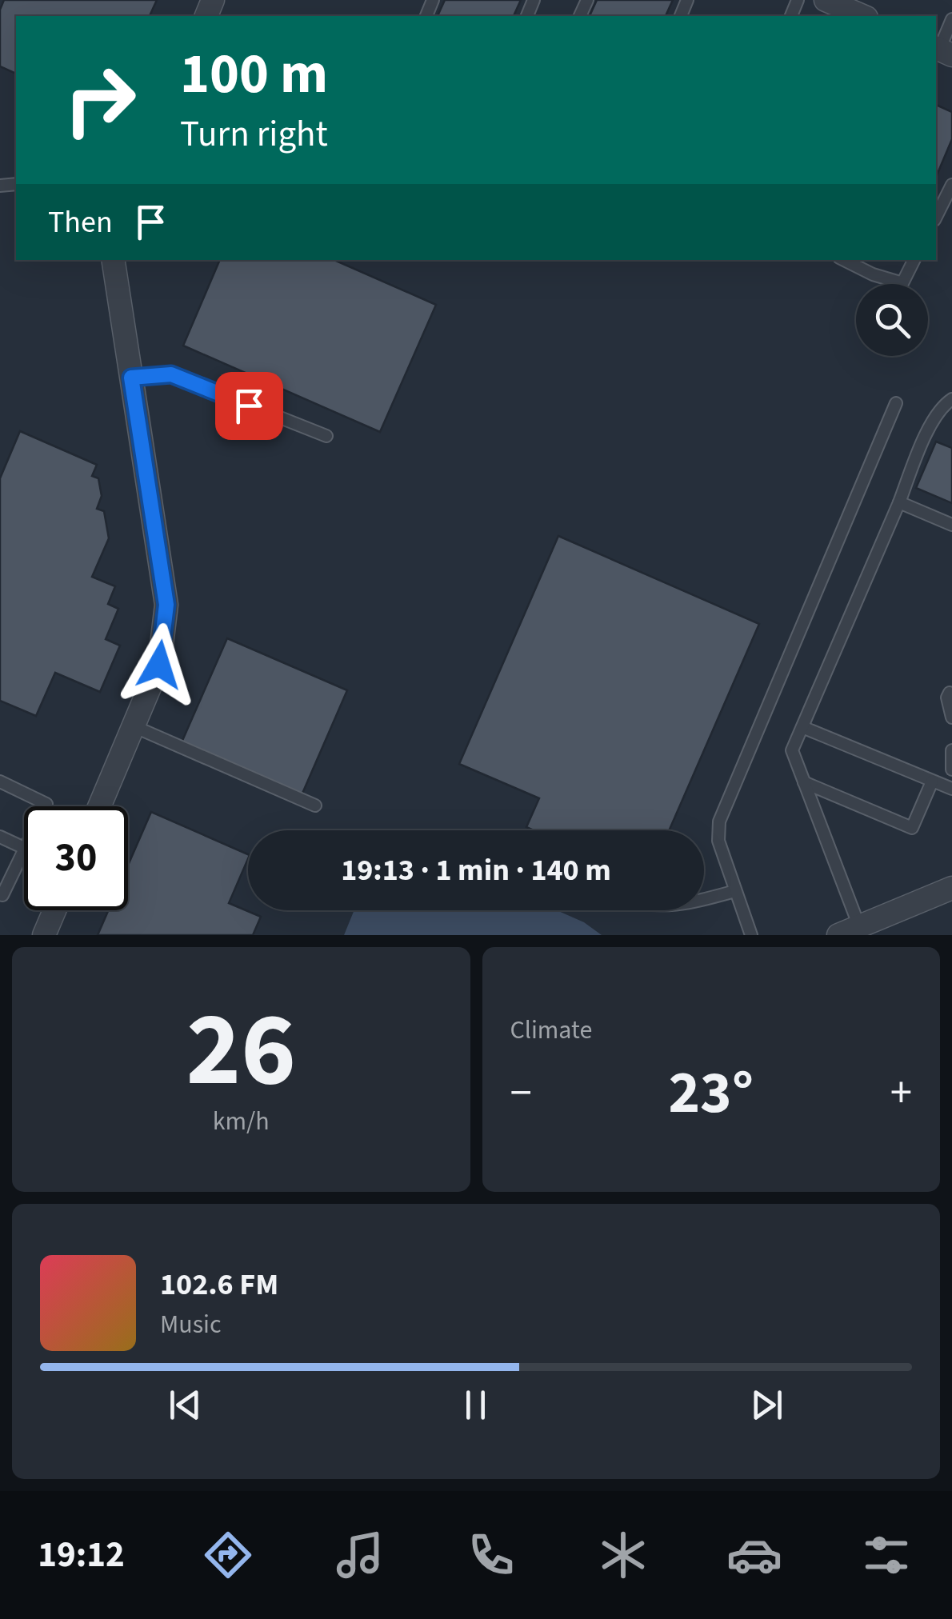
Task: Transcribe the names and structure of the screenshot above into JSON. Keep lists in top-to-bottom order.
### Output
{
  "page": {
    "turn": ["100 m", "Turn right"],
    "then": "Then",
    "limit": "30",
    "trip": "19:13 · 1 min · 140 m",
    "tile": [
      ["26", "km/h"],
      "Climate"
    ],
    "heat": ["−", "23°", "+"],
    "song": ["102.6 FM", "Music"],
    "tabs": "19:12"
  }
}
